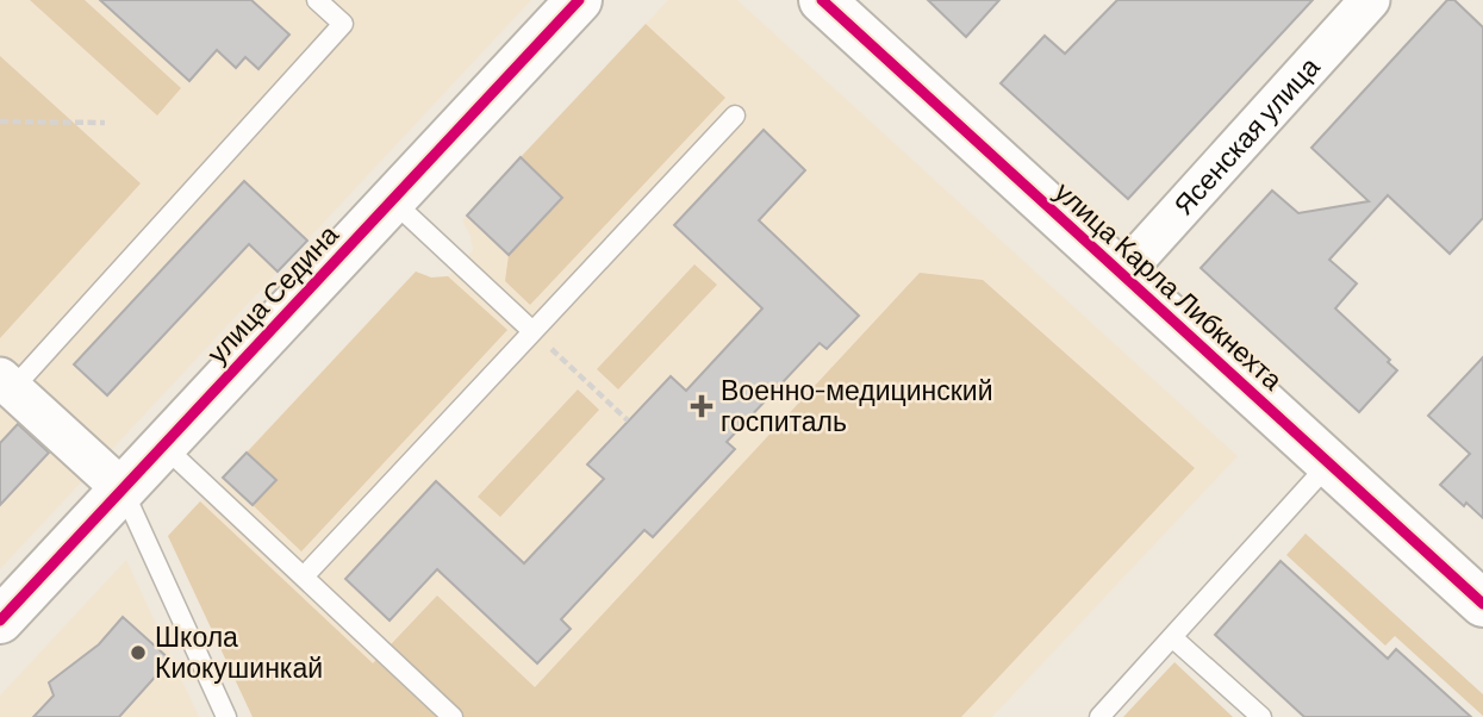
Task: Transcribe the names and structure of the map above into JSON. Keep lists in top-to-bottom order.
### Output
{
  "streets": {
    "street": ["Ясенская улица", "улица Карла Либкнехта", "улица Седина"]
  },
  "crossings": [
    ["Ясенская улица", "улица Карла Либкнехта"]
  ],
  "places": {
    "health": ["Военно-медицинский госпиталь"],
    "other": ["Школа Киокушинкай"]
  }
}
